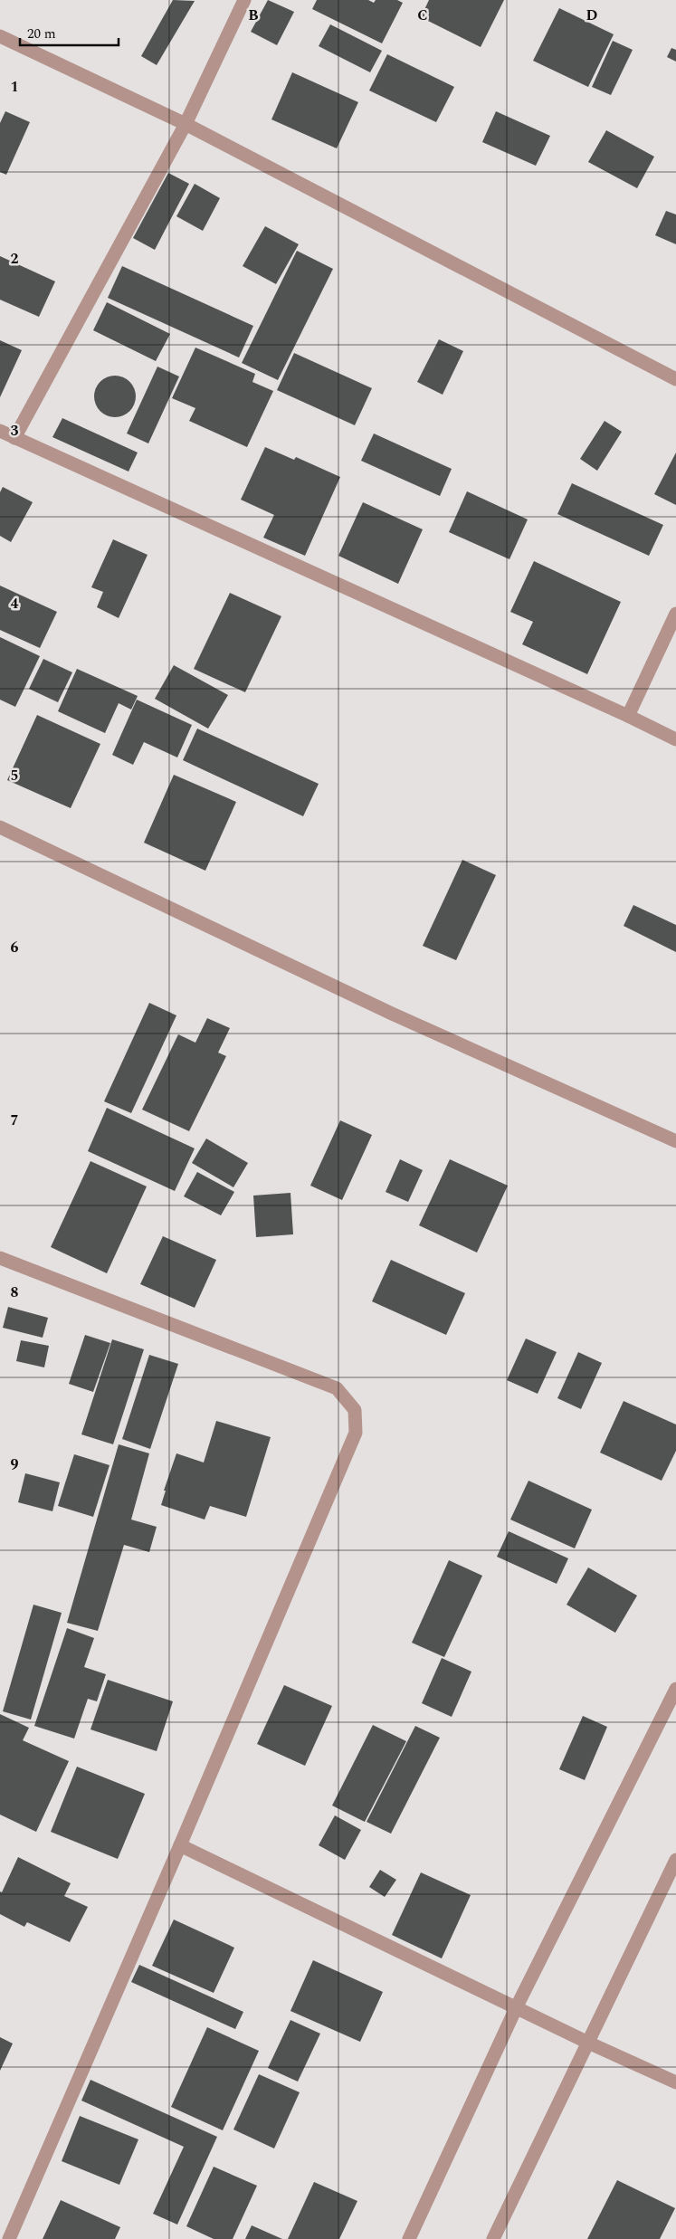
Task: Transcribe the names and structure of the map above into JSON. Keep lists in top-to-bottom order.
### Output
{
  "scale_bar": "20 m",
  "grid": {
    "columns": ["B", "C", "D"],
    "rows": [
      "1",
      "2",
      "3",
      "4",
      "5",
      "6",
      "7",
      "8",
      "9"
    ]
  }
}
